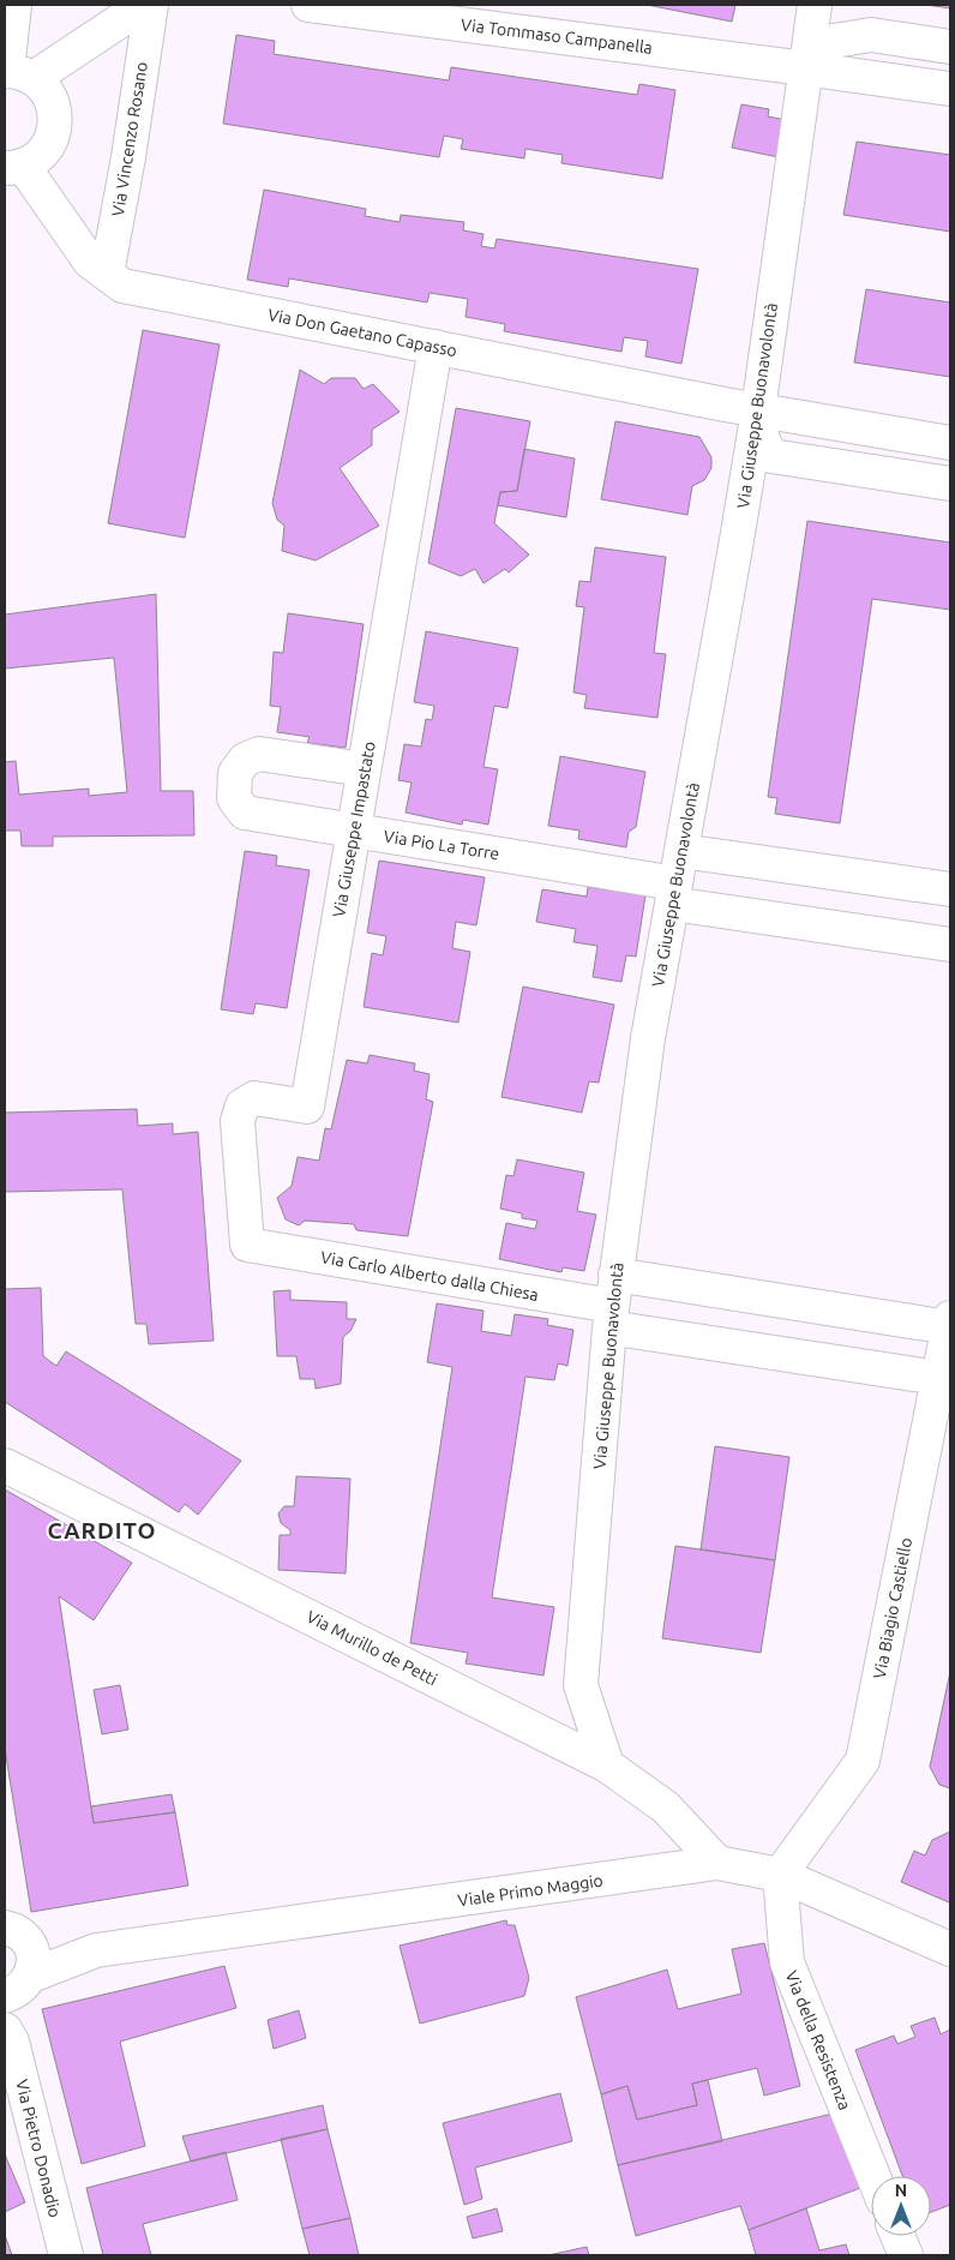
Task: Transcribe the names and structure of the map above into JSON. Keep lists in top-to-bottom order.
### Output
{
  "streets": {
    "street": [
      "Via Tommaso Campanella",
      "Via Vincenzo Rosano",
      "Via Don Gaetano Capasso",
      "Via Giuseppe Buonavolontà",
      "Via Giuseppe Impastato",
      "Via Pio La Torre",
      "Via Carlo Alberto dalla Chiesa",
      "Via Biagio Castiello",
      "Via Murillo de Petti",
      "Viale Primo Maggio",
      "Via della Resistenza",
      "Via Pietro Donadio"
    ]
  },
  "crossings": [
    ["Via Tommaso Campanella", "Via Giuseppe Buonavolontà"],
    ["Via Vincenzo Rosano", "Via Don Gaetano Capasso"],
    ["Via Don Gaetano Capasso", "Via Giuseppe Buonavolontà"],
    ["Via Don Gaetano Capasso", "Via Giuseppe Impastato"],
    ["Via Giuseppe Buonavolontà", "Via Pio La Torre"],
    ["Via Giuseppe Buonavolontà", "Via Carlo Alberto dalla Chiesa"],
    ["Via Giuseppe Buonavolontà", "Via Murillo de Petti"],
    ["Via Giuseppe Impastato", "Via Pio La Torre"],
    ["Via Giuseppe Impastato", "Via Carlo Alberto dalla Chiesa"],
    ["Via Carlo Alberto dalla Chiesa", "Via Biagio Castiello"],
    ["Via Biagio Castiello", "Viale Primo Maggio"],
    ["Via Biagio Castiello", "Via della Resistenza"],
    ["Via Murillo de Petti", "Viale Primo Maggio"],
    ["Viale Primo Maggio", "Via della Resistenza"],
    ["Viale Primo Maggio", "Via Pietro Donadio"]
  ],
  "districts": ["CARDITO"],
  "north": "top"
}
